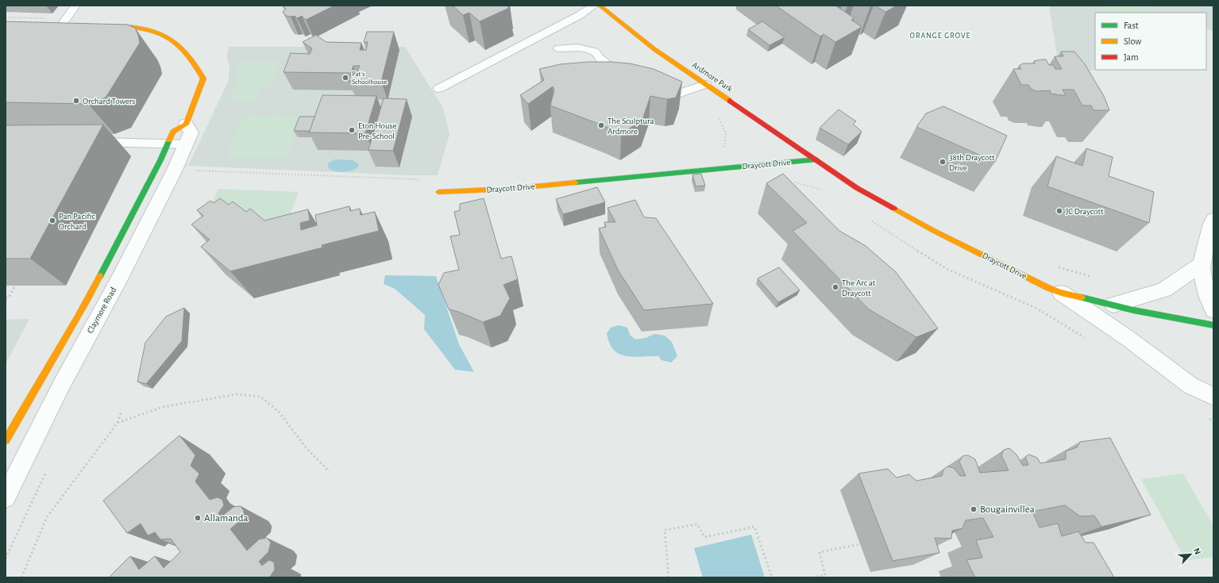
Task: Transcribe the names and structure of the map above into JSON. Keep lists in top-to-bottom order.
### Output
{
  "streets": {
    "street": ["Ardmore Park", "Draycott Drive", "Claymore Road"]
  },
  "crossings": [
    ["Ardmore Park", "Draycott Drive"]
  ],
  "districts": ["ORANGE GROVE"],
  "places": [
    "Pat's Schoolhouse",
    "Orchard Towers",
    "The Sculptura Ardmore",
    "Eton House Pre-School",
    "38th Draycott Drive",
    "JC Draycott",
    "Pan Pacific Orchard",
    "The Arc at Draycott",
    "Bougainvillea",
    "Allamanda"
  ],
  "legend": ["Fast", "Slow", "Jam"],
  "north": "top right"
}
